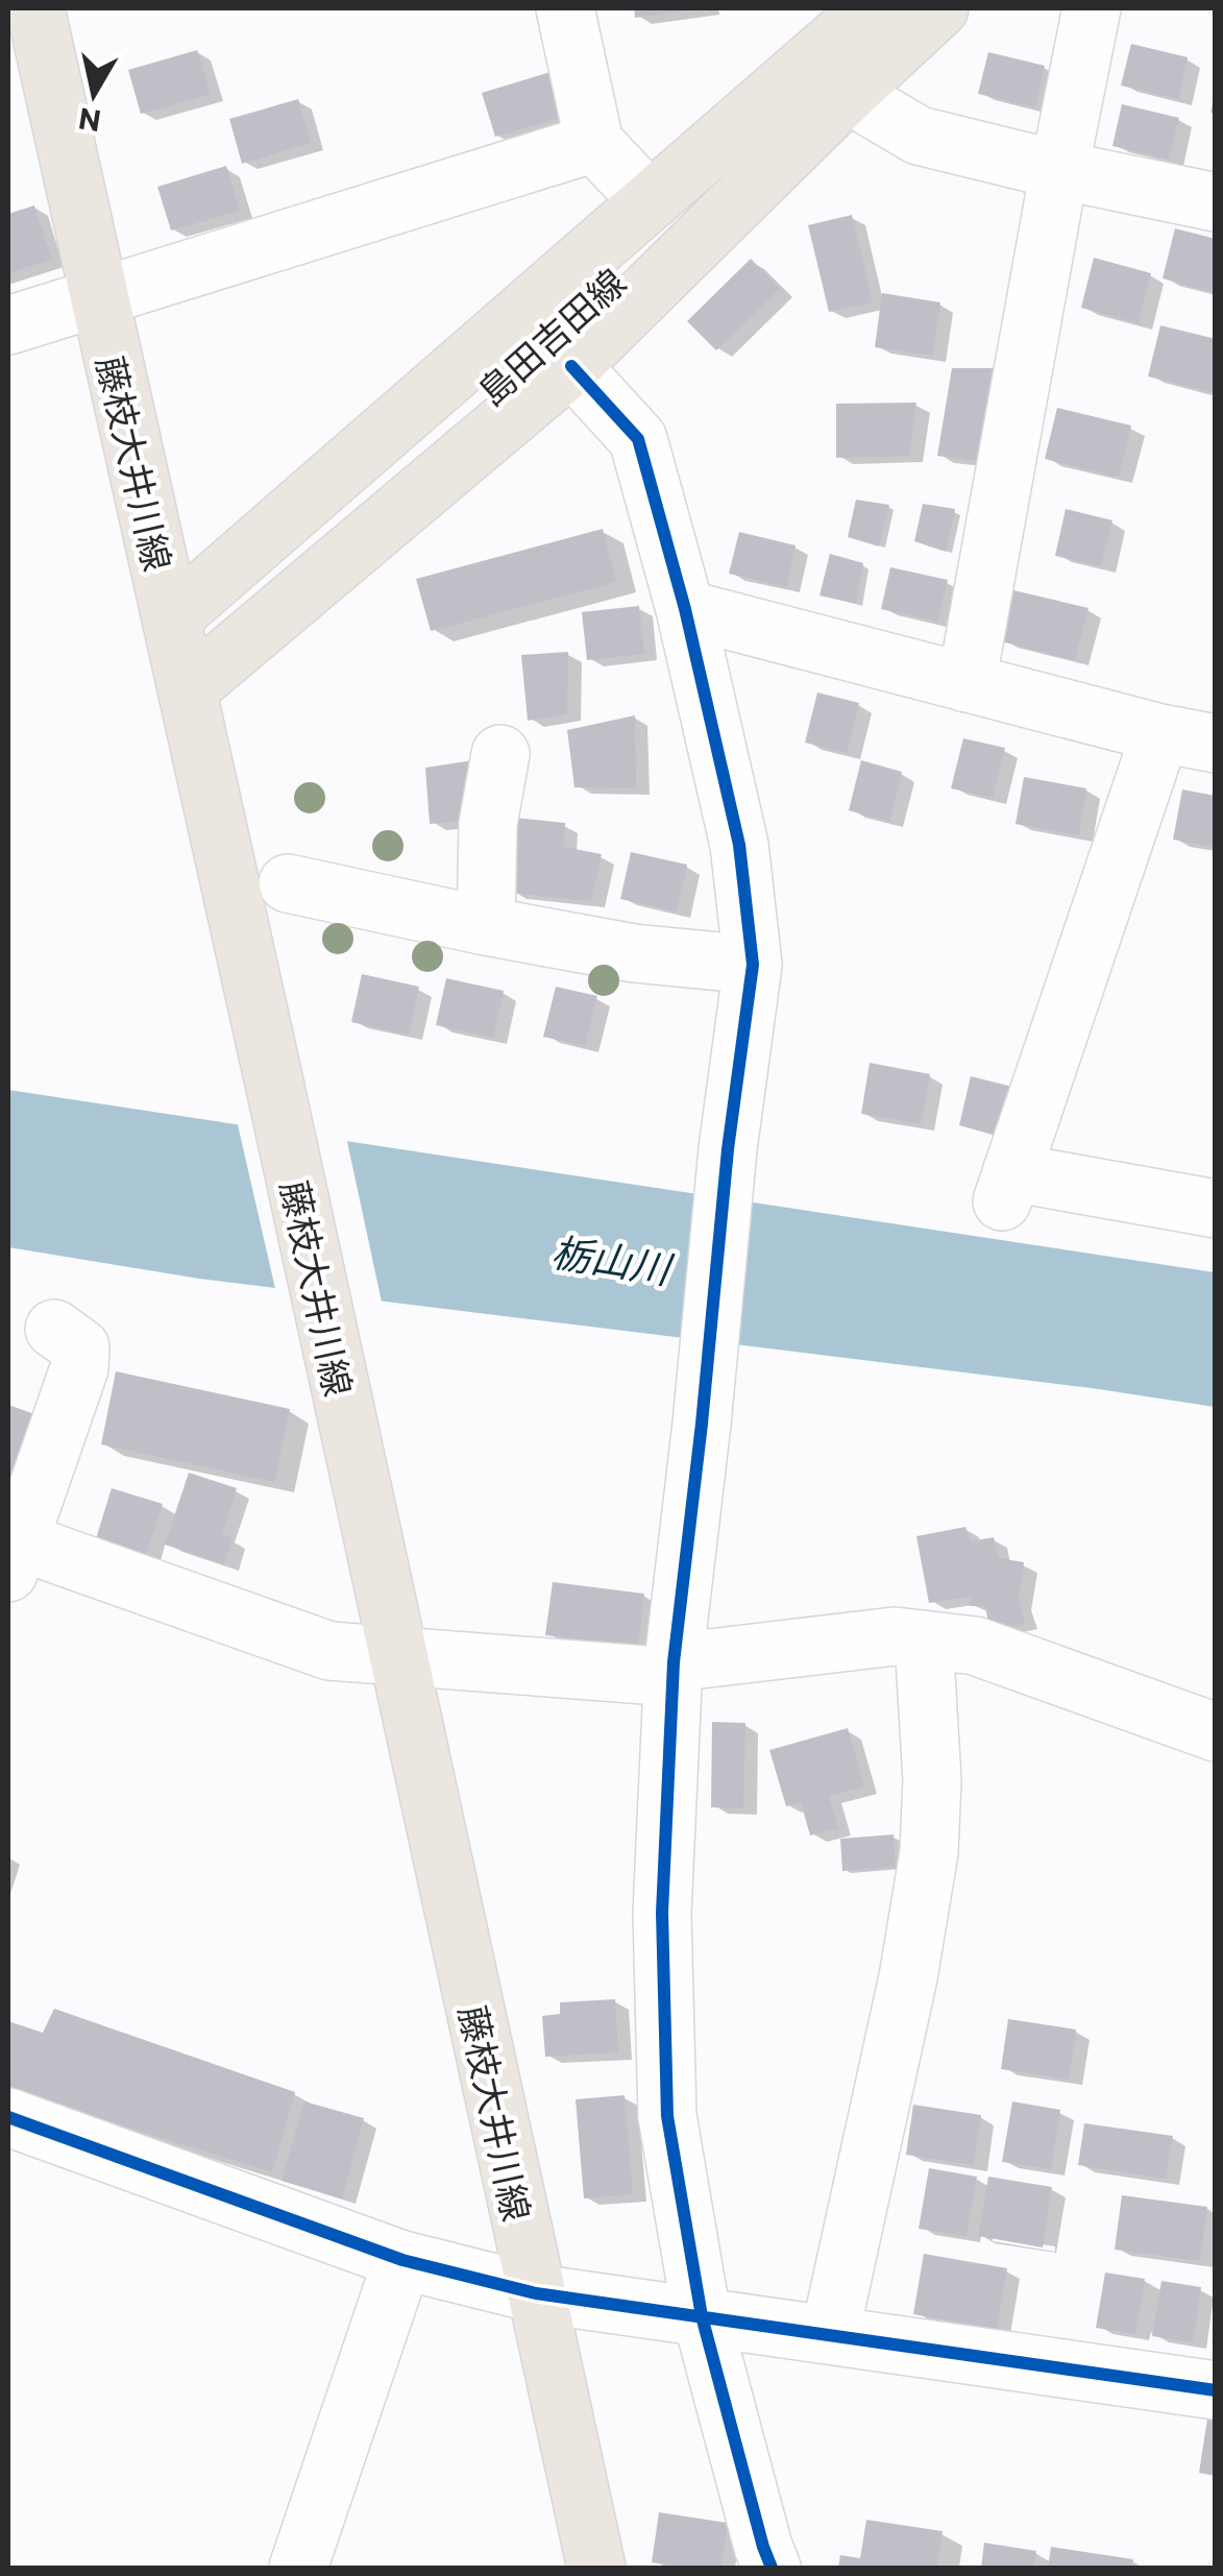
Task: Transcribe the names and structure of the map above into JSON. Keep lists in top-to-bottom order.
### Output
{
  "streets": {
    "main road": ["島田吉田線", "藤枝大井川線"]
  },
  "crossings": [
    ["島田吉田線", "藤枝大井川線"]
  ],
  "water": ["栃山川"],
  "north": "bottom"
}
